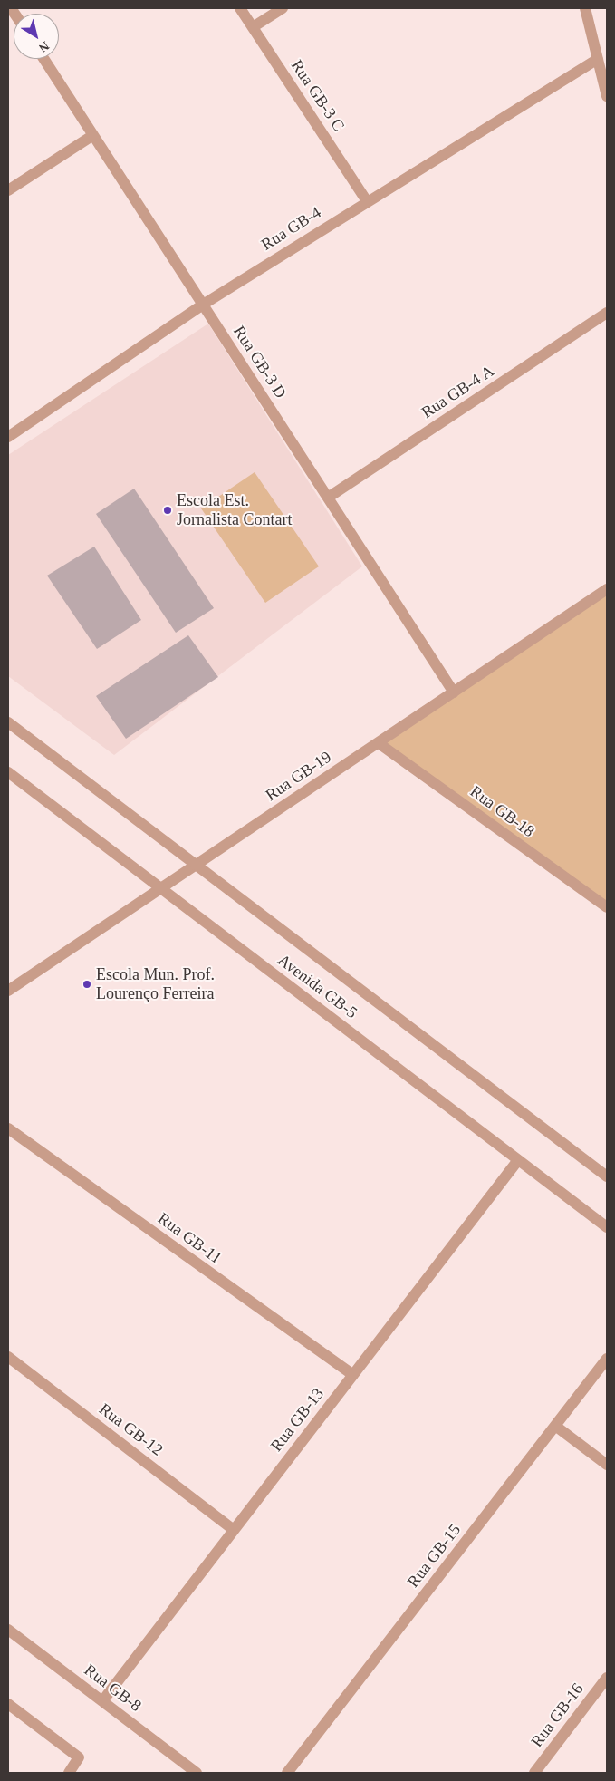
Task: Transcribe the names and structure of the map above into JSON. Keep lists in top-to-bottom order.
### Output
{
  "streets": {
    "street": [
      "Rua GB-3 C",
      "Rua GB-4",
      "Rua GB-3 D",
      "Rua GB-4 A",
      "Rua GB-19",
      "Rua GB-18",
      "Avenida GB-5",
      "Rua GB-11",
      "Rua GB-13",
      "Rua GB-12",
      "Rua GB-15",
      "Rua GB-8",
      "Rua GB-16"
    ]
  },
  "crossings": [
    ["Rua GB-3 C", "Rua GB-4"],
    ["Rua GB-4", "Rua GB-3 D"],
    ["Rua GB-3 D", "Rua GB-4 A"],
    ["Rua GB-3 D", "Rua GB-19"],
    ["Rua GB-19", "Rua GB-18"],
    ["Rua GB-19", "Avenida GB-5"],
    ["Avenida GB-5", "Rua GB-13"],
    ["Rua GB-11", "Rua GB-13"],
    ["Rua GB-13", "Rua GB-12"],
    ["Rua GB-13", "Rua GB-8"]
  ],
  "places": ["Escola Est. Jornalista Contart", "Escola Mun. Prof. Lourenço Ferreira"],
  "north": "bottom right"
}
